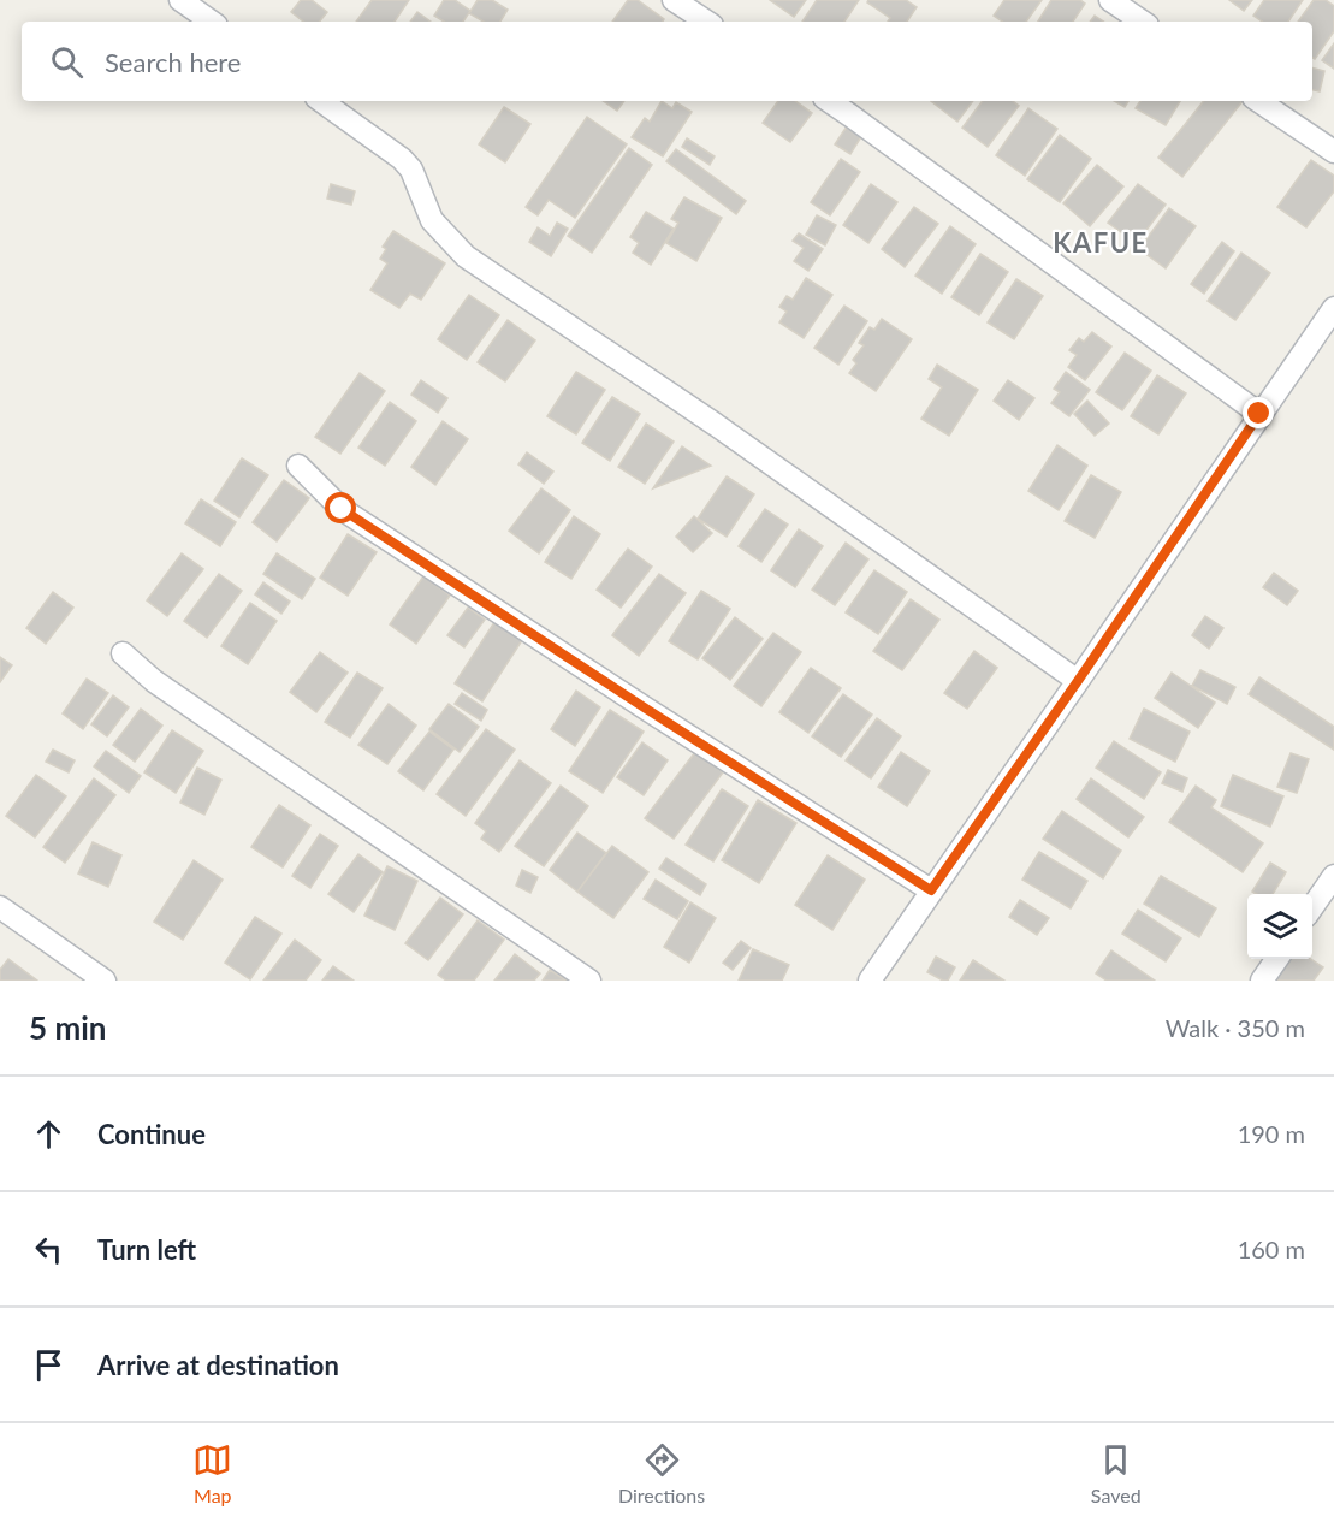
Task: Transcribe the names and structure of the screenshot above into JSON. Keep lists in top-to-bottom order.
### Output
{
  "districts": ["KAFUE"],
  "page": {
    "search": "Search here",
    "heading": ["5 min", "Walk · 350 m"],
    "list": [
      ["Continue", "190 m"],
      ["Turn left", "160 m"],
      "Arrive at destination"
    ],
    "nav": ["Map", "Directions", "Saved"]
  }
}
